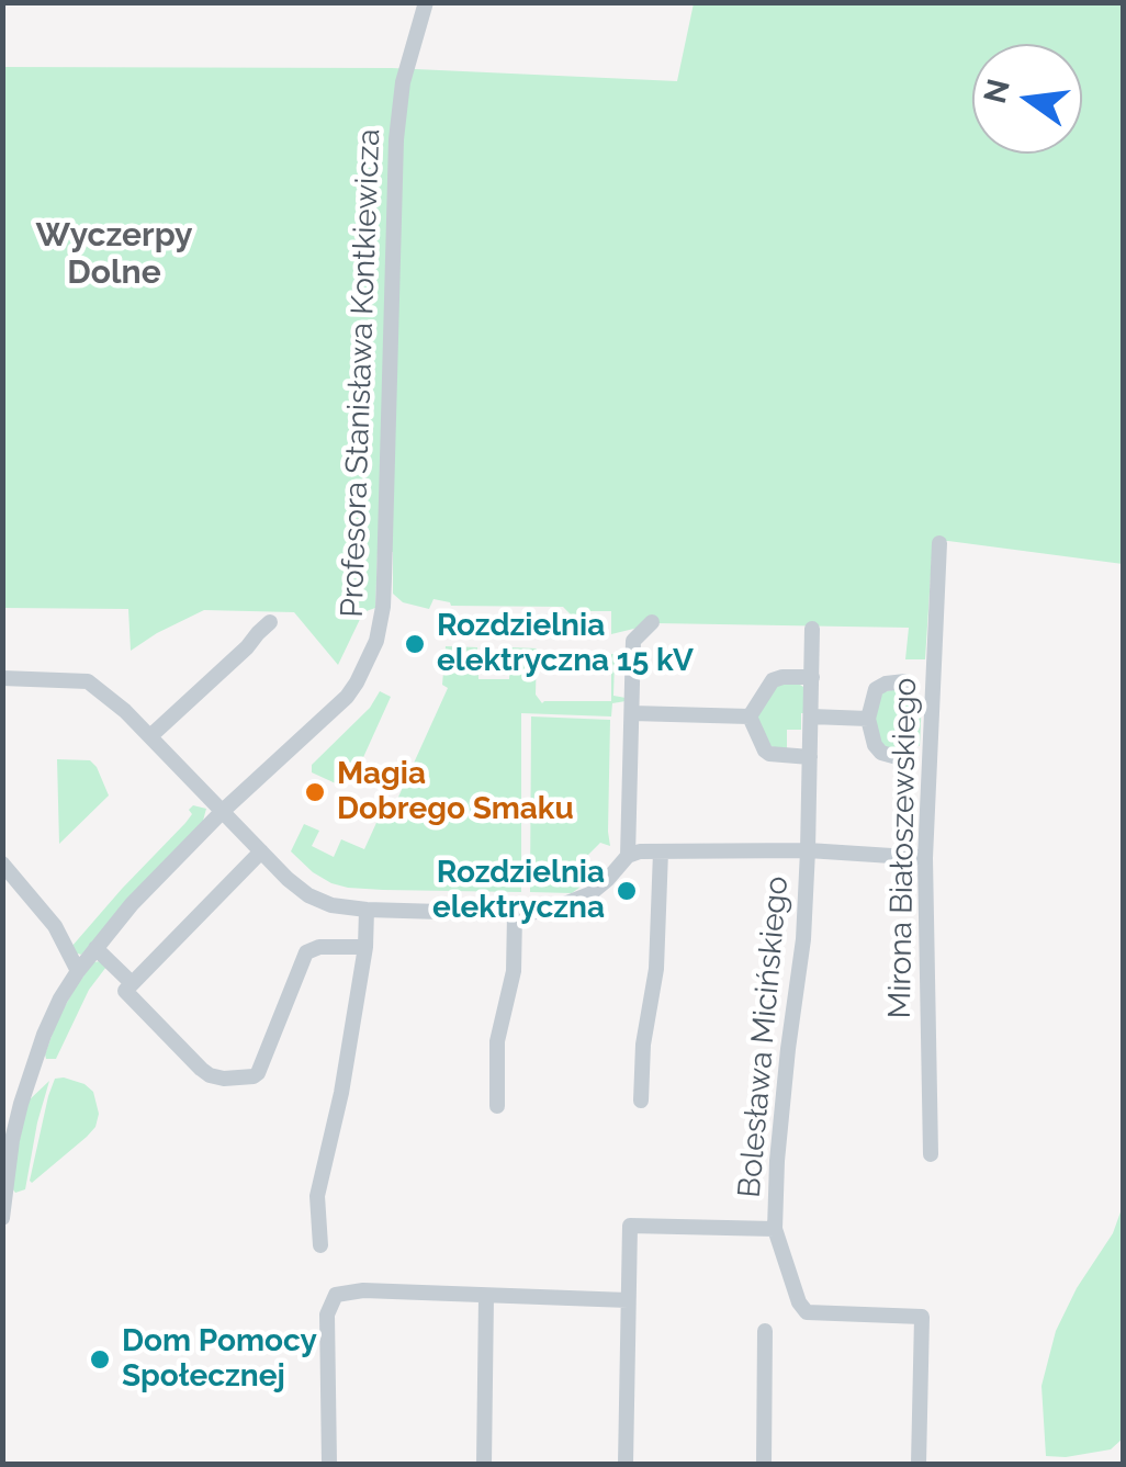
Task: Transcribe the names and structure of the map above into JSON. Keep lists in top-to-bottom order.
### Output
{
  "streets": {
    "street": ["Profesora Stanisława Kontkiewicza", "Mirona Białoszewskiego", "Bolesława Micińskiego"]
  },
  "districts": ["Wyczerpy Dolne"],
  "places": [
    "Rozdzielnia elektryczna 15 kV",
    "Magia Dobrego Smaku",
    "Rozdzielnia elektryczna",
    "Dom Pomocy Społecznej"
  ],
  "north": "left"
}
